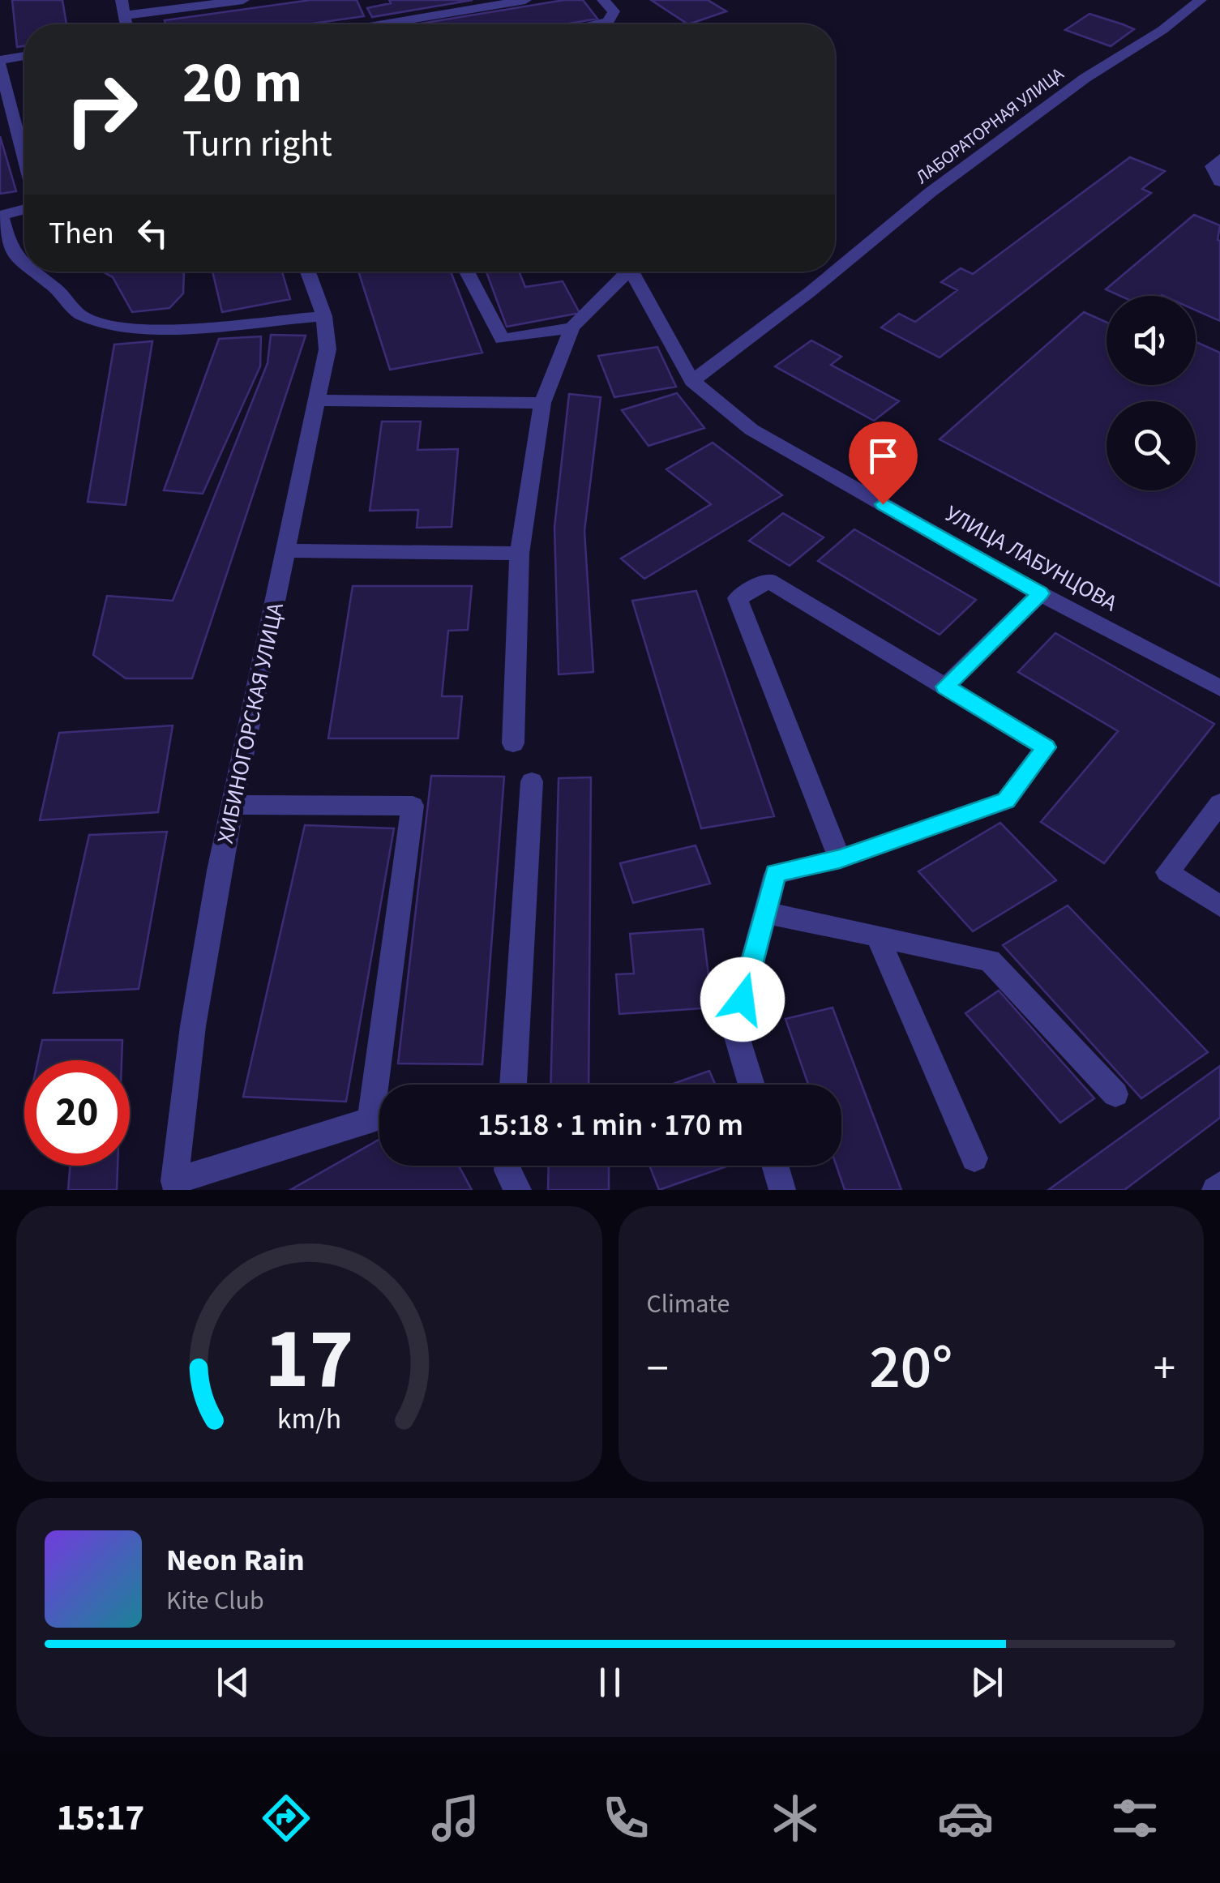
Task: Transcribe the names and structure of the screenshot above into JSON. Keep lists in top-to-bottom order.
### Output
{
  "streets": {
    "street": ["ЛАБОРАТОРНАЯ УЛИЦА", "УЛИЦА ЛАБУНЦОВА", "ХИБИНОГОРСКАЯ УЛИЦА"]
  },
  "crossings": [
    ["ЛАБОРАТОРНАЯ УЛИЦА", "УЛИЦА ЛАБУНЦОВА"]
  ],
  "page": {
    "turn": ["20 m", "Turn right"],
    "then": "Then",
    "limit": "20",
    "trip": "15:18 · 1 min · 170 m",
    "tile": "Climate",
    "heat": ["−", "20°", "+"],
    "song": ["Neon Rain", "Kite Club"],
    "tabs": "15:17",
    "gauge": ["17", "km/h"]
  }
}
